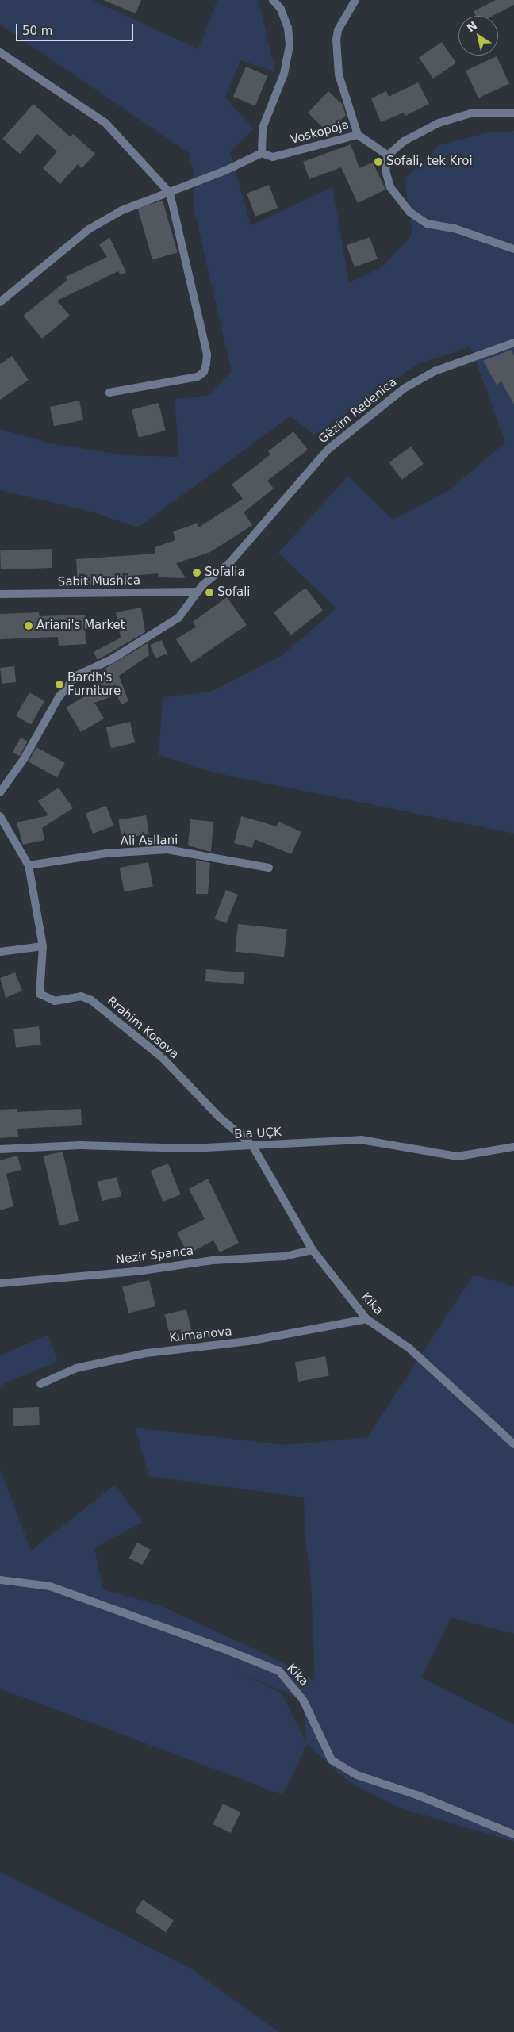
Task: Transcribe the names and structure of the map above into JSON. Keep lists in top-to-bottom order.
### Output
{
  "streets": {
    "street": [
      "Voskopoja",
      "Gëzim Redenica",
      "Sabit Mushica",
      "Ali Asllani",
      "Rrahim Kosova",
      "Bia UÇK",
      "Nezir Spanca",
      "Kika",
      "Kumanova"
    ]
  },
  "crossings": [
    ["Gëzim Redenica", "Sabit Mushica"],
    ["Ali Asllani", "Rrahim Kosova"],
    ["Rrahim Kosova", "Bia UÇK"],
    ["Rrahim Kosova", "Kika"],
    ["Bia UÇK", "Kika"],
    ["Nezir Spanca", "Kika"],
    ["Kika", "Kumanova"]
  ],
  "places": [
    "Sofali, tek Kroi",
    "Sofalia",
    "Sofali",
    "Ariani's Market",
    "Bardh's Furniture"
  ],
  "scale_bar": "50 m",
  "north": "top left"
}
